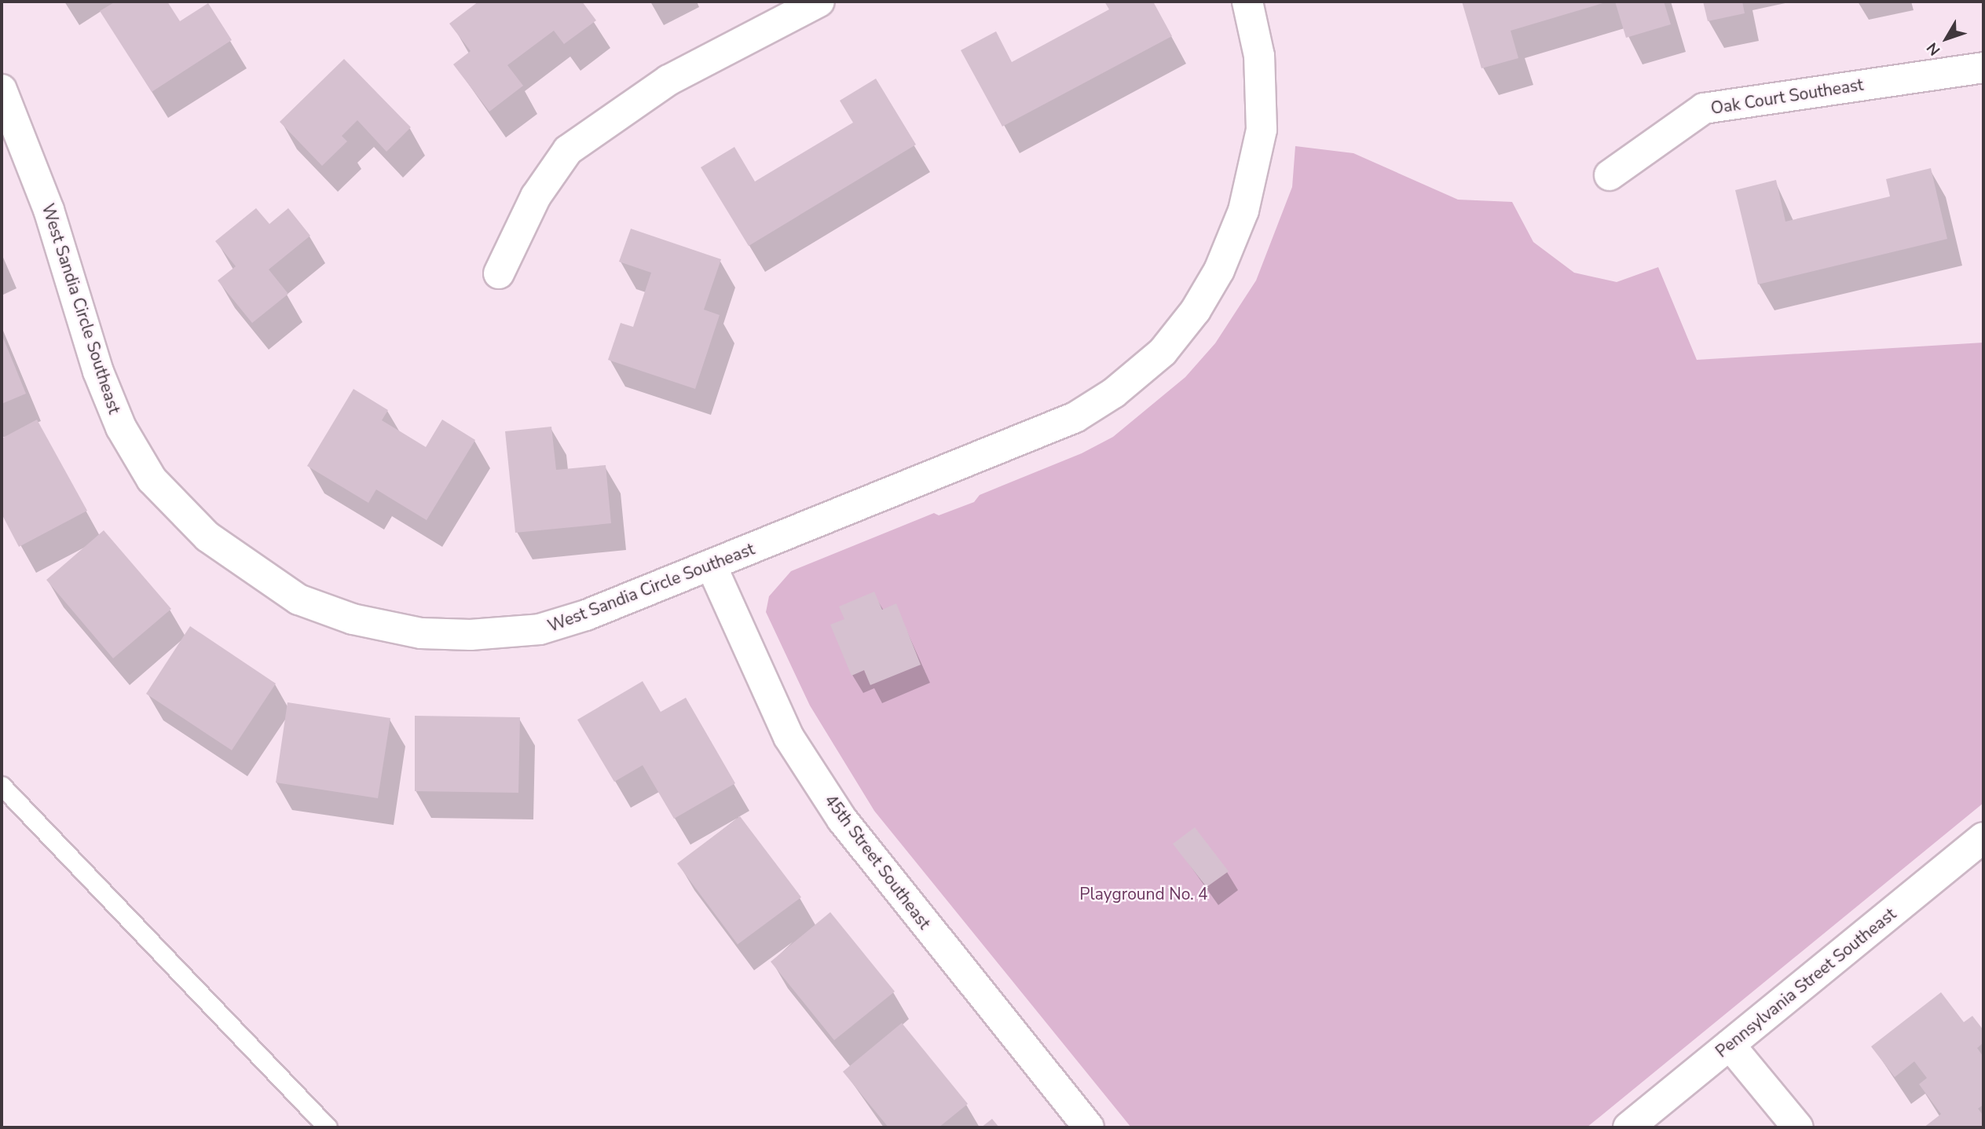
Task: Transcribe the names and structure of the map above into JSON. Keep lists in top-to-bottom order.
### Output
{
  "streets": {
    "street": [
      "Oak Court Southeast",
      "West Sandia Circle Southeast",
      "45th Street Southeast",
      "Pennsylvania Street Southeast"
    ]
  },
  "crossings": [
    ["West Sandia Circle Southeast", "45th Street Southeast"]
  ],
  "parks": ["Playground No. 4"],
  "north": "bottom left"
}
